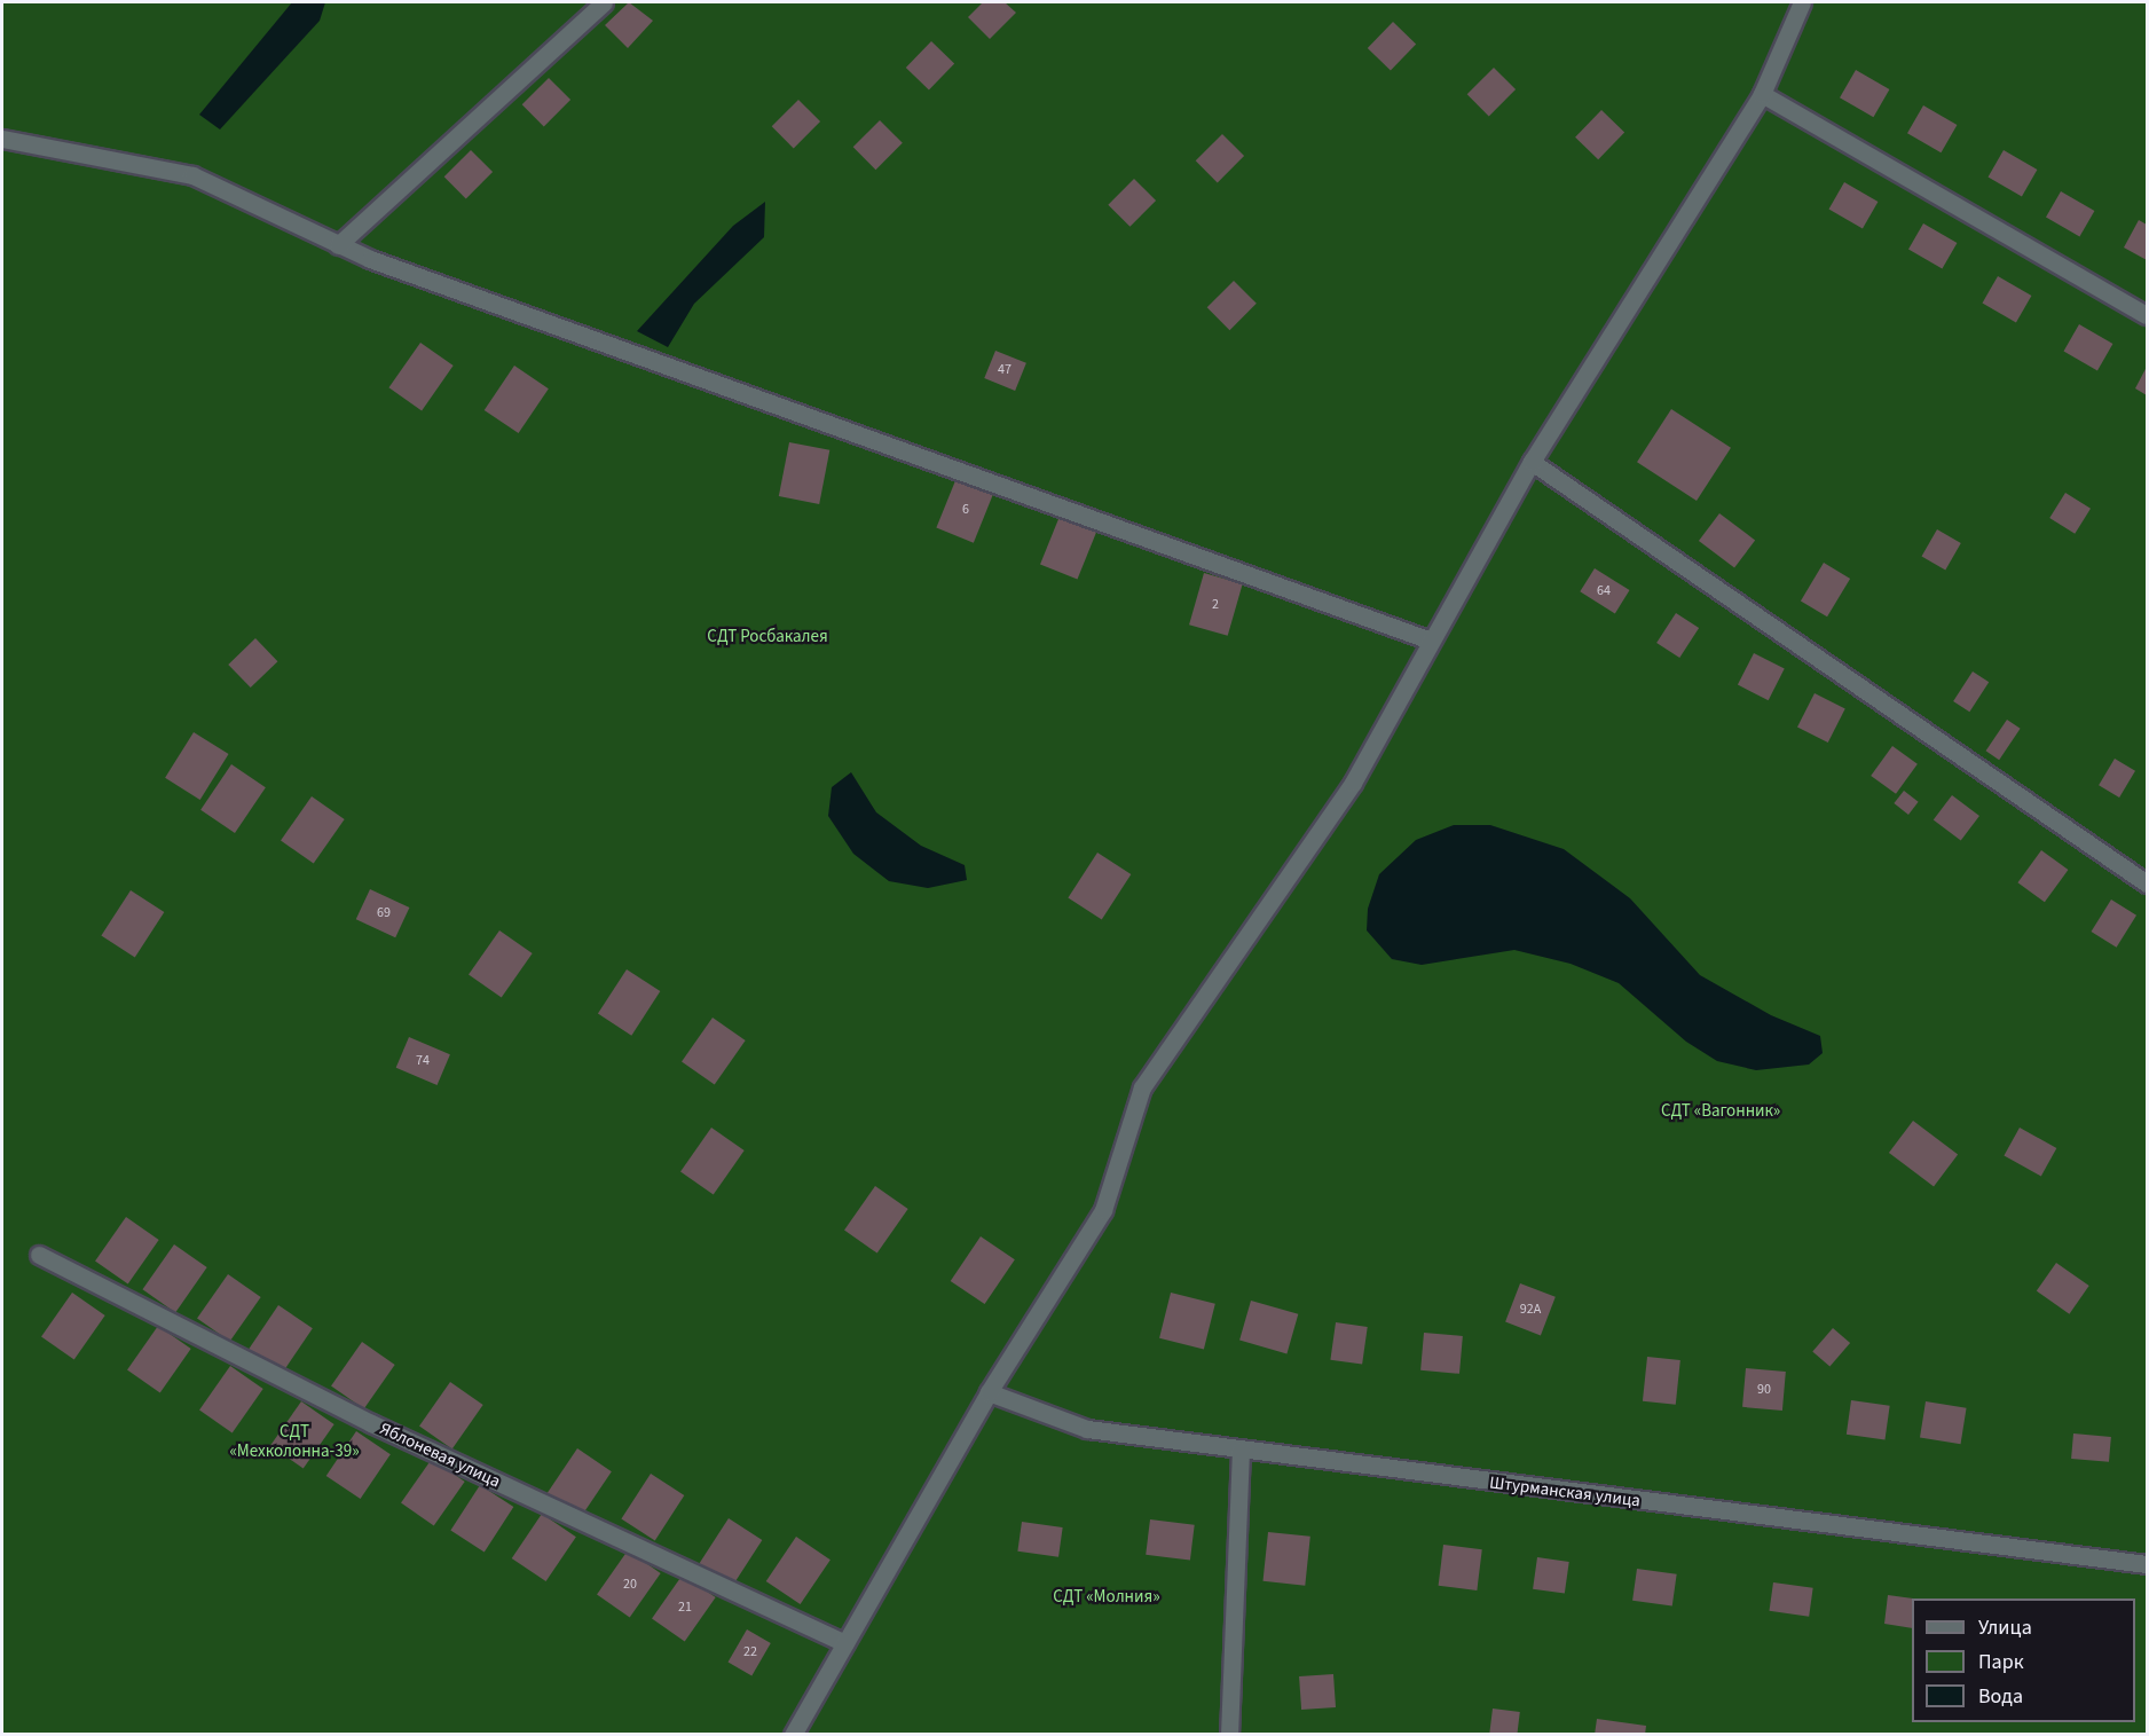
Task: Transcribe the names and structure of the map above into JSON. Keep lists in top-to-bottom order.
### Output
{
  "streets": {
    "street": ["Яблоневая улица", "Штурманская улица"]
  },
  "parks": [
    "СДТ Росбакалея",
    "СДТ «Вагонник»",
    "СДТ «Мехколонна-39»",
    "СДТ «Молния»"
  ],
  "house_numbers": [
    "47",
    "6",
    "64",
    "2",
    "69",
    "74",
    "92А",
    "90",
    "20",
    "21",
    "22"
  ],
  "legend": ["Улица", "Парк", "Вода"]
}
